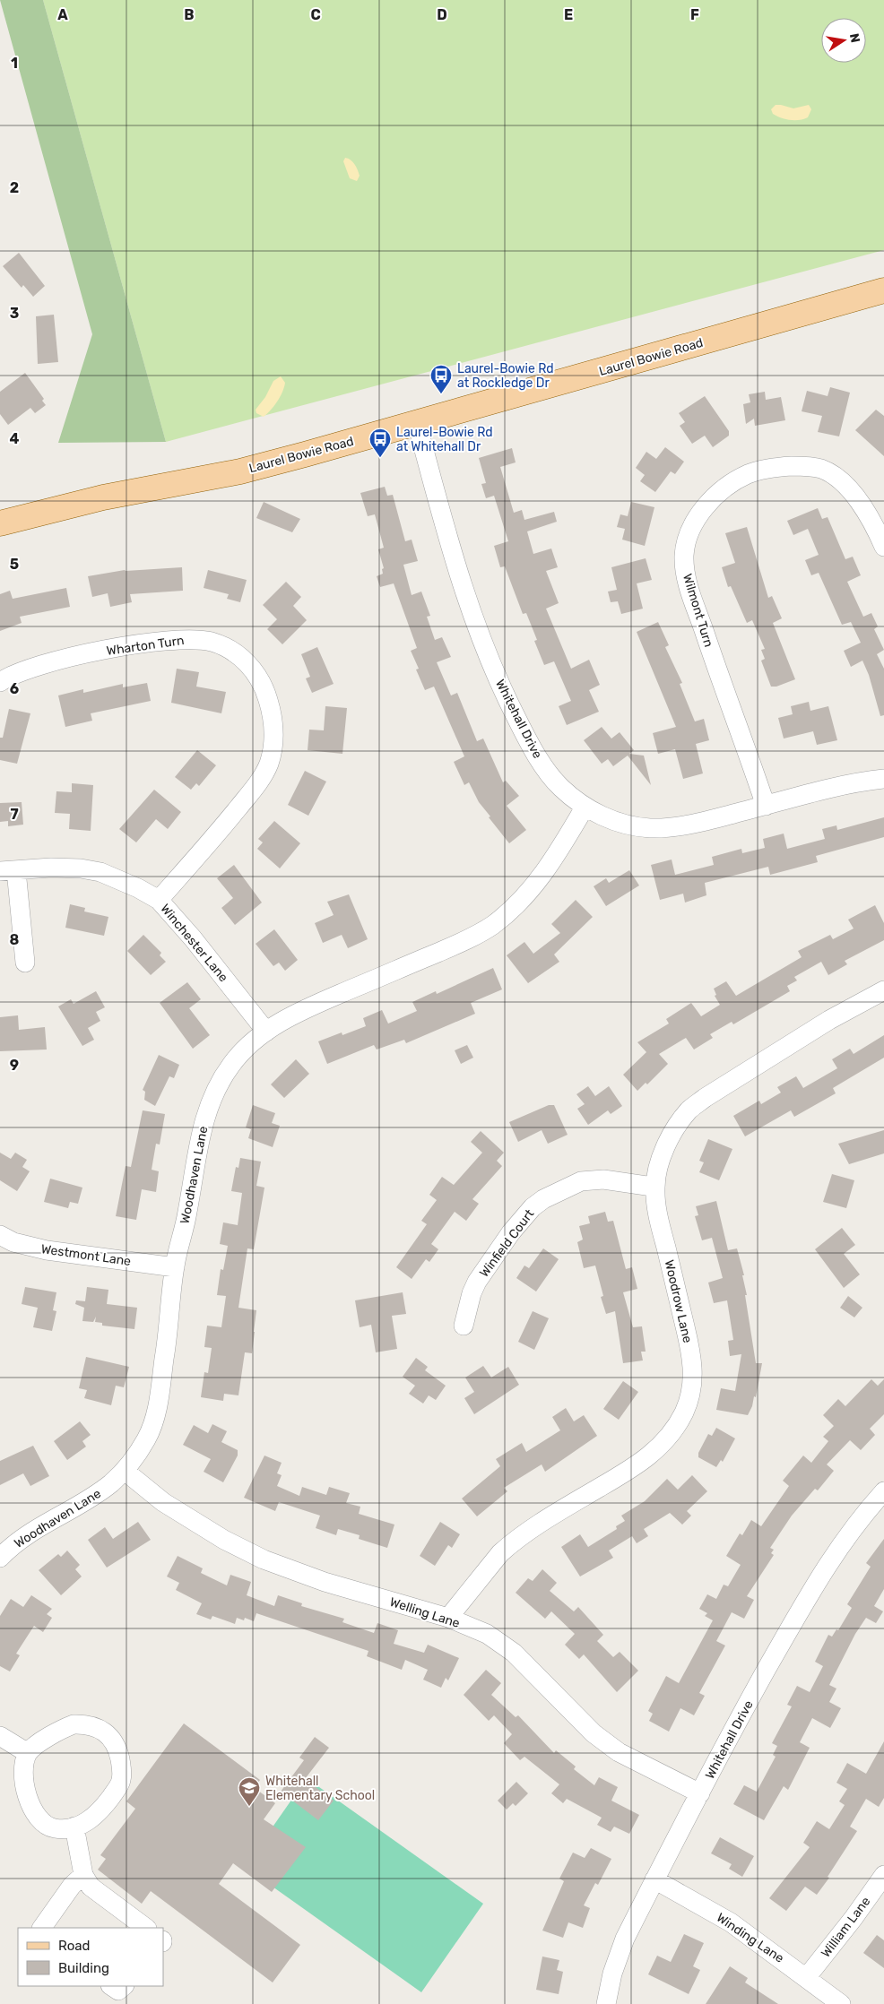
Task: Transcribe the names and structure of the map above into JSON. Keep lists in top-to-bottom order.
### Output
{
  "streets": {
    "main road": ["Laurel Bowie Road"],
    "street": [
      "Wilmont Turn",
      "Wharton Turn",
      "Whitehall Drive",
      "Winchester Lane",
      "Woodhaven Lane",
      "Winfield Court",
      "Westmont Lane",
      "Woodrow Lane",
      "Welling Lane",
      "William Lane",
      "Winding Lane"
    ]
  },
  "crossings": [
    ["Laurel Bowie Road", "Whitehall Drive"],
    ["Wilmont Turn", "Whitehall Drive"],
    ["Wharton Turn", "Winchester Lane"],
    ["Whitehall Drive", "Woodhaven Lane"],
    ["Whitehall Drive", "Welling Lane"],
    ["Whitehall Drive", "Winding Lane"],
    ["Winchester Lane", "Woodhaven Lane"],
    ["Woodhaven Lane", "Westmont Lane"],
    ["Woodhaven Lane", "Welling Lane"],
    ["Winfield Court", "Woodrow Lane"],
    ["Woodrow Lane", "Welling Lane"],
    ["William Lane", "Winding Lane"]
  ],
  "places": {
    "bus stop": ["Laurel-Bowie Rd at Rockledge Dr", "Laurel-Bowie Rd at Whitehall Dr"],
    "school or university": ["Whitehall Elementary School"]
  },
  "legend": ["Road", "Building"],
  "north": "right",
  "grid": {
    "columns": [
      "A",
      "B",
      "C",
      "D",
      "E",
      "F"
    ],
    "rows": [
      "1",
      "2",
      "3",
      "4",
      "5",
      "6",
      "7",
      "8",
      "9"
    ]
  }
}
